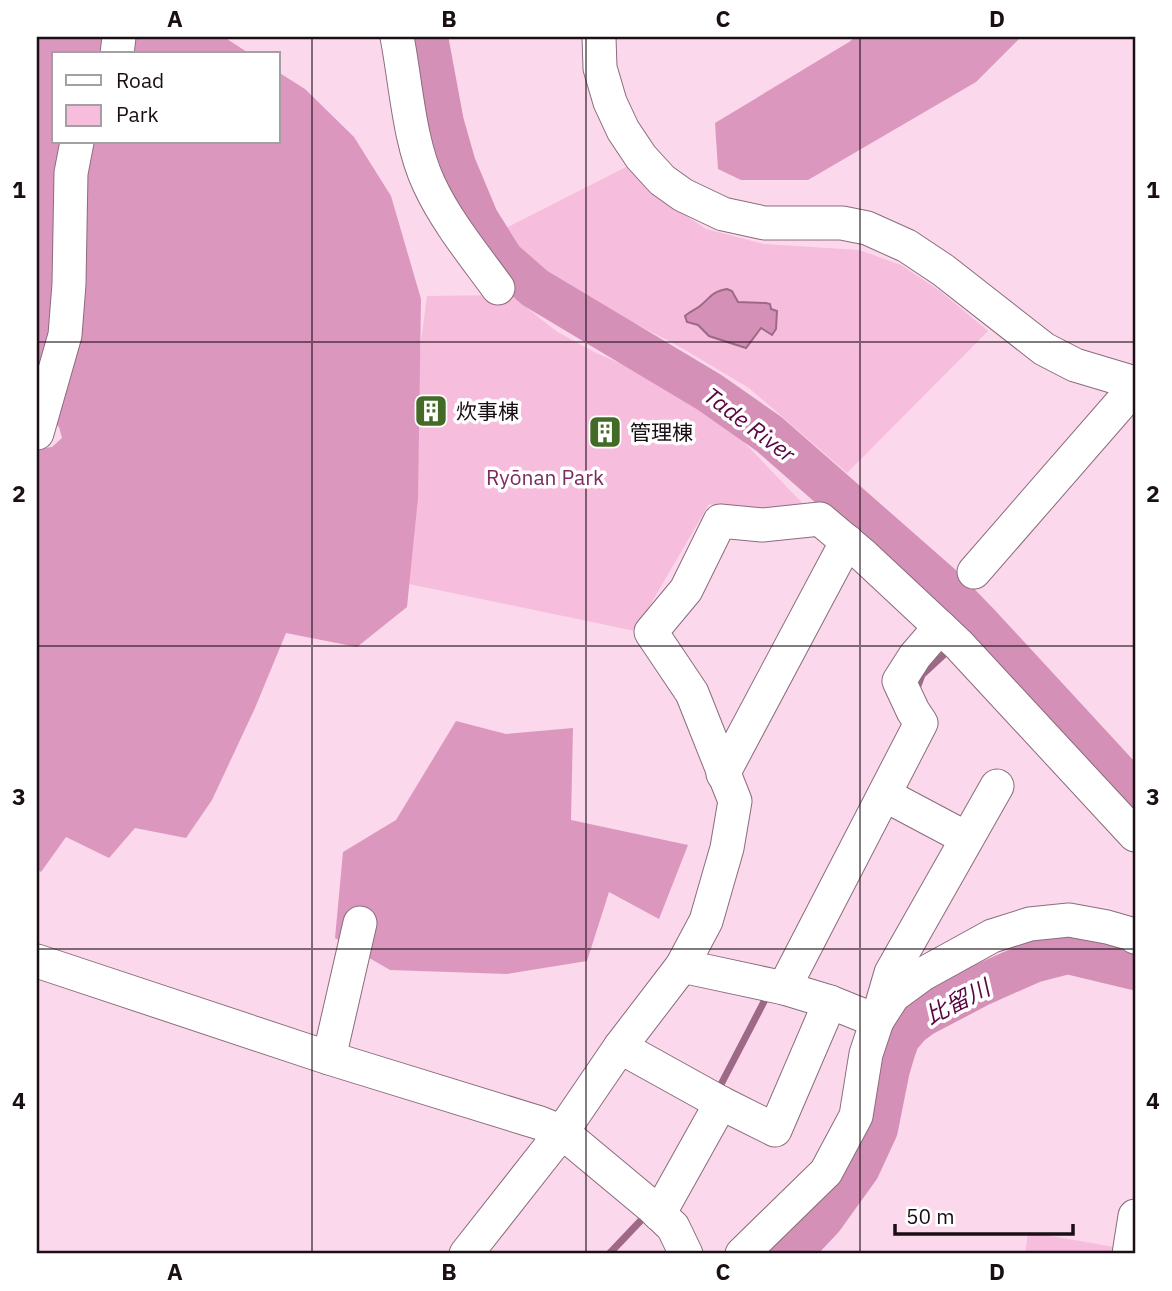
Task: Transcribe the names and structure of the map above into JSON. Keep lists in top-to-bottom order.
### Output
{
  "water": ["Tade River", "比留川"],
  "parks": ["Ryōnan Park"],
  "places": {
    "building": ["炊事棟", "管理棟"]
  },
  "legend": ["Road", "Park"],
  "scale_bar": "50 m",
  "grid": {
    "columns": [
      "A",
      "B",
      "C",
      "D"
    ],
    "rows": [
      "1",
      "2",
      "3",
      "4"
    ]
  }
}
